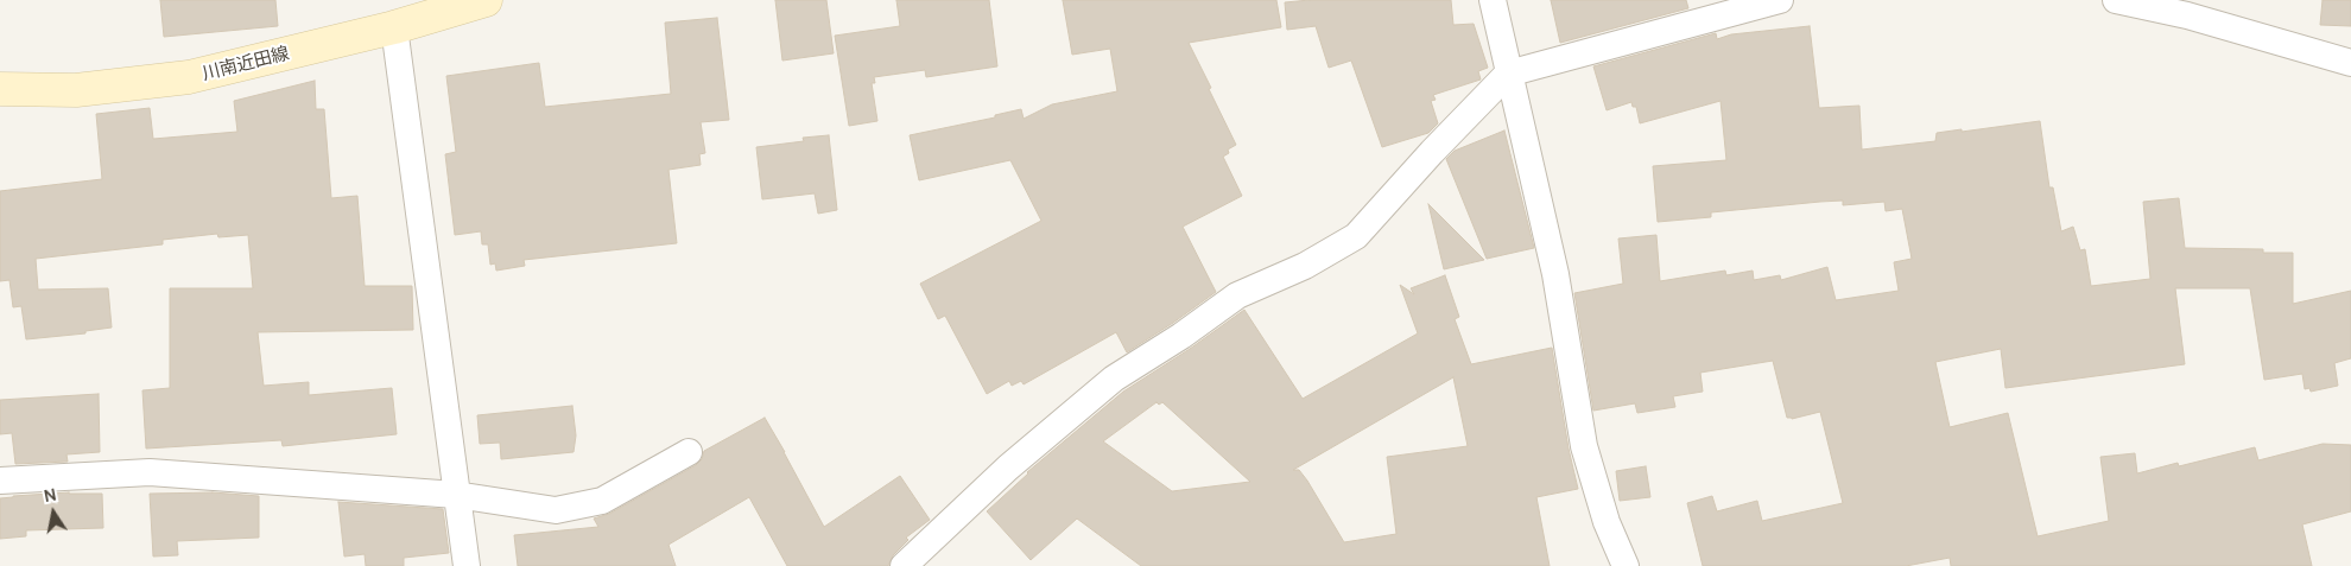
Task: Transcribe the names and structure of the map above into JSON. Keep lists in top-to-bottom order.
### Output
{
  "streets": {
    "main road": ["川南近田線"]
  },
  "north": "top"
}
